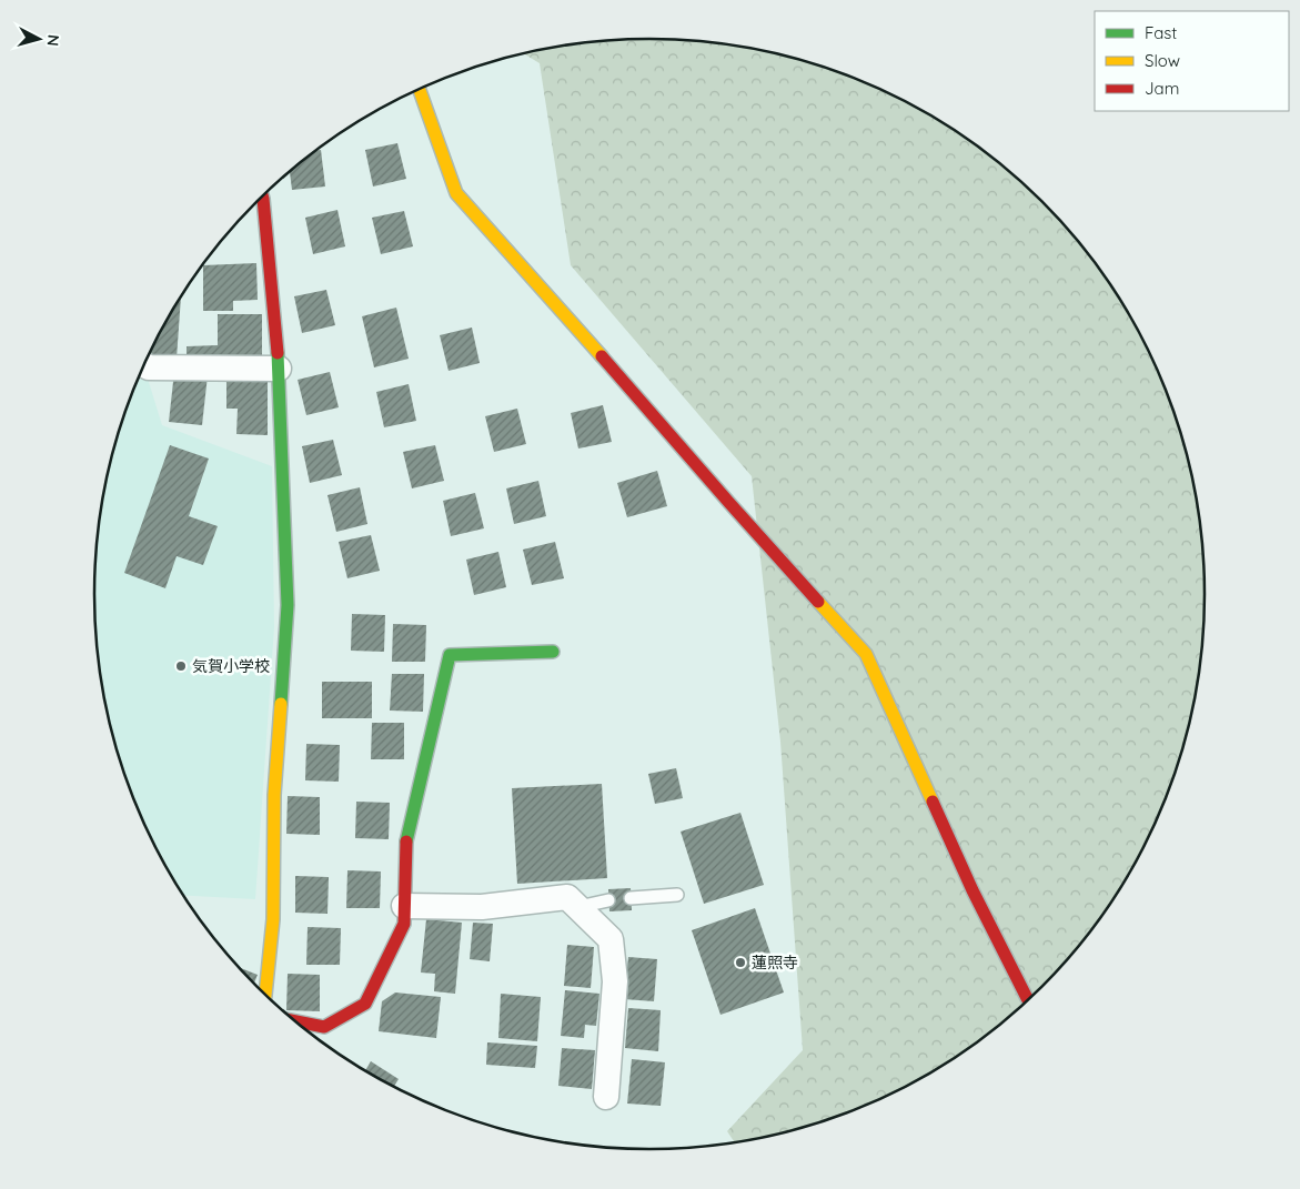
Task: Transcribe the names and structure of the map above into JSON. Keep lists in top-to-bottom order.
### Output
{
  "places": ["気賀小学校", "蓮照寺"],
  "legend": ["Fast", "Slow", "Jam"],
  "north": "right"
}
